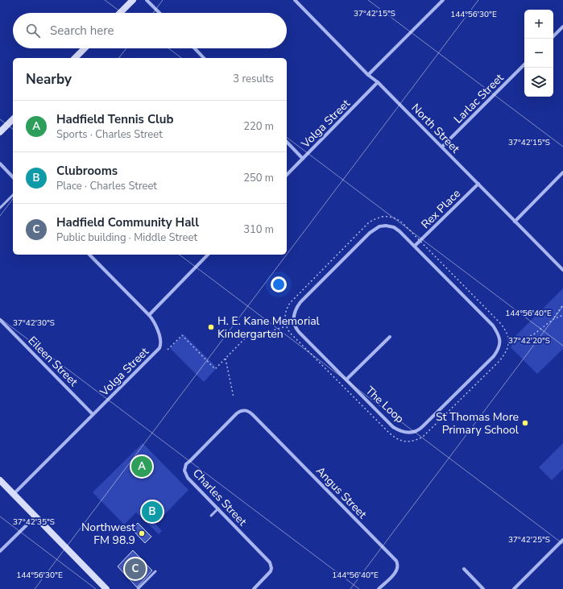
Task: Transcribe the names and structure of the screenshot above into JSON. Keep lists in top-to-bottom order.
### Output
{
  "streets": {
    "street": [
      "Larlac Street",
      "Volga Street",
      "North Street",
      "Rex Place",
      "Eileen Street",
      "The Loop",
      "Angus Street",
      "Charles Street"
    ]
  },
  "crossings": [
    ["Larlac Street", "North Street"],
    ["Volga Street", "North Street"],
    ["Volga Street", "Eileen Street"],
    ["North Street", "Rex Place"],
    ["Rex Place", "The Loop"],
    ["Angus Street", "Charles Street"]
  ],
  "places": ["H. E. Kane Memorial Kindergarten", "St Thomas More Primary School", "Northwest FM 98.9"],
  "page": {
    "map_buttons": ["+", "−"],
    "search": "Search here",
    "heading": ["Nearby", "3 results"],
    "list": [
      {
        "mark": "A",
        "name": "Hadfield Tennis Club",
        "note": "Sports · Charles Street",
        "value": "220 m"
      },
      {
        "mark": "B",
        "name": "Clubrooms",
        "note": "Place · Charles Street",
        "value": "250 m"
      },
      {
        "mark": "C",
        "name": "Hadfield Community Hall",
        "note": "Public building · Middle Street",
        "value": "310 m"
      }
    ],
    "pins": ["A", "B", "C"]
  },
  "coordinates": [
    "37°42'15\"S",
    "144°56'30\"E",
    "144°56'40\"E",
    "37°42'30\"S",
    "37°42'20\"S",
    "37°42'35\"S",
    "37°42'25\"S"
  ]
}
